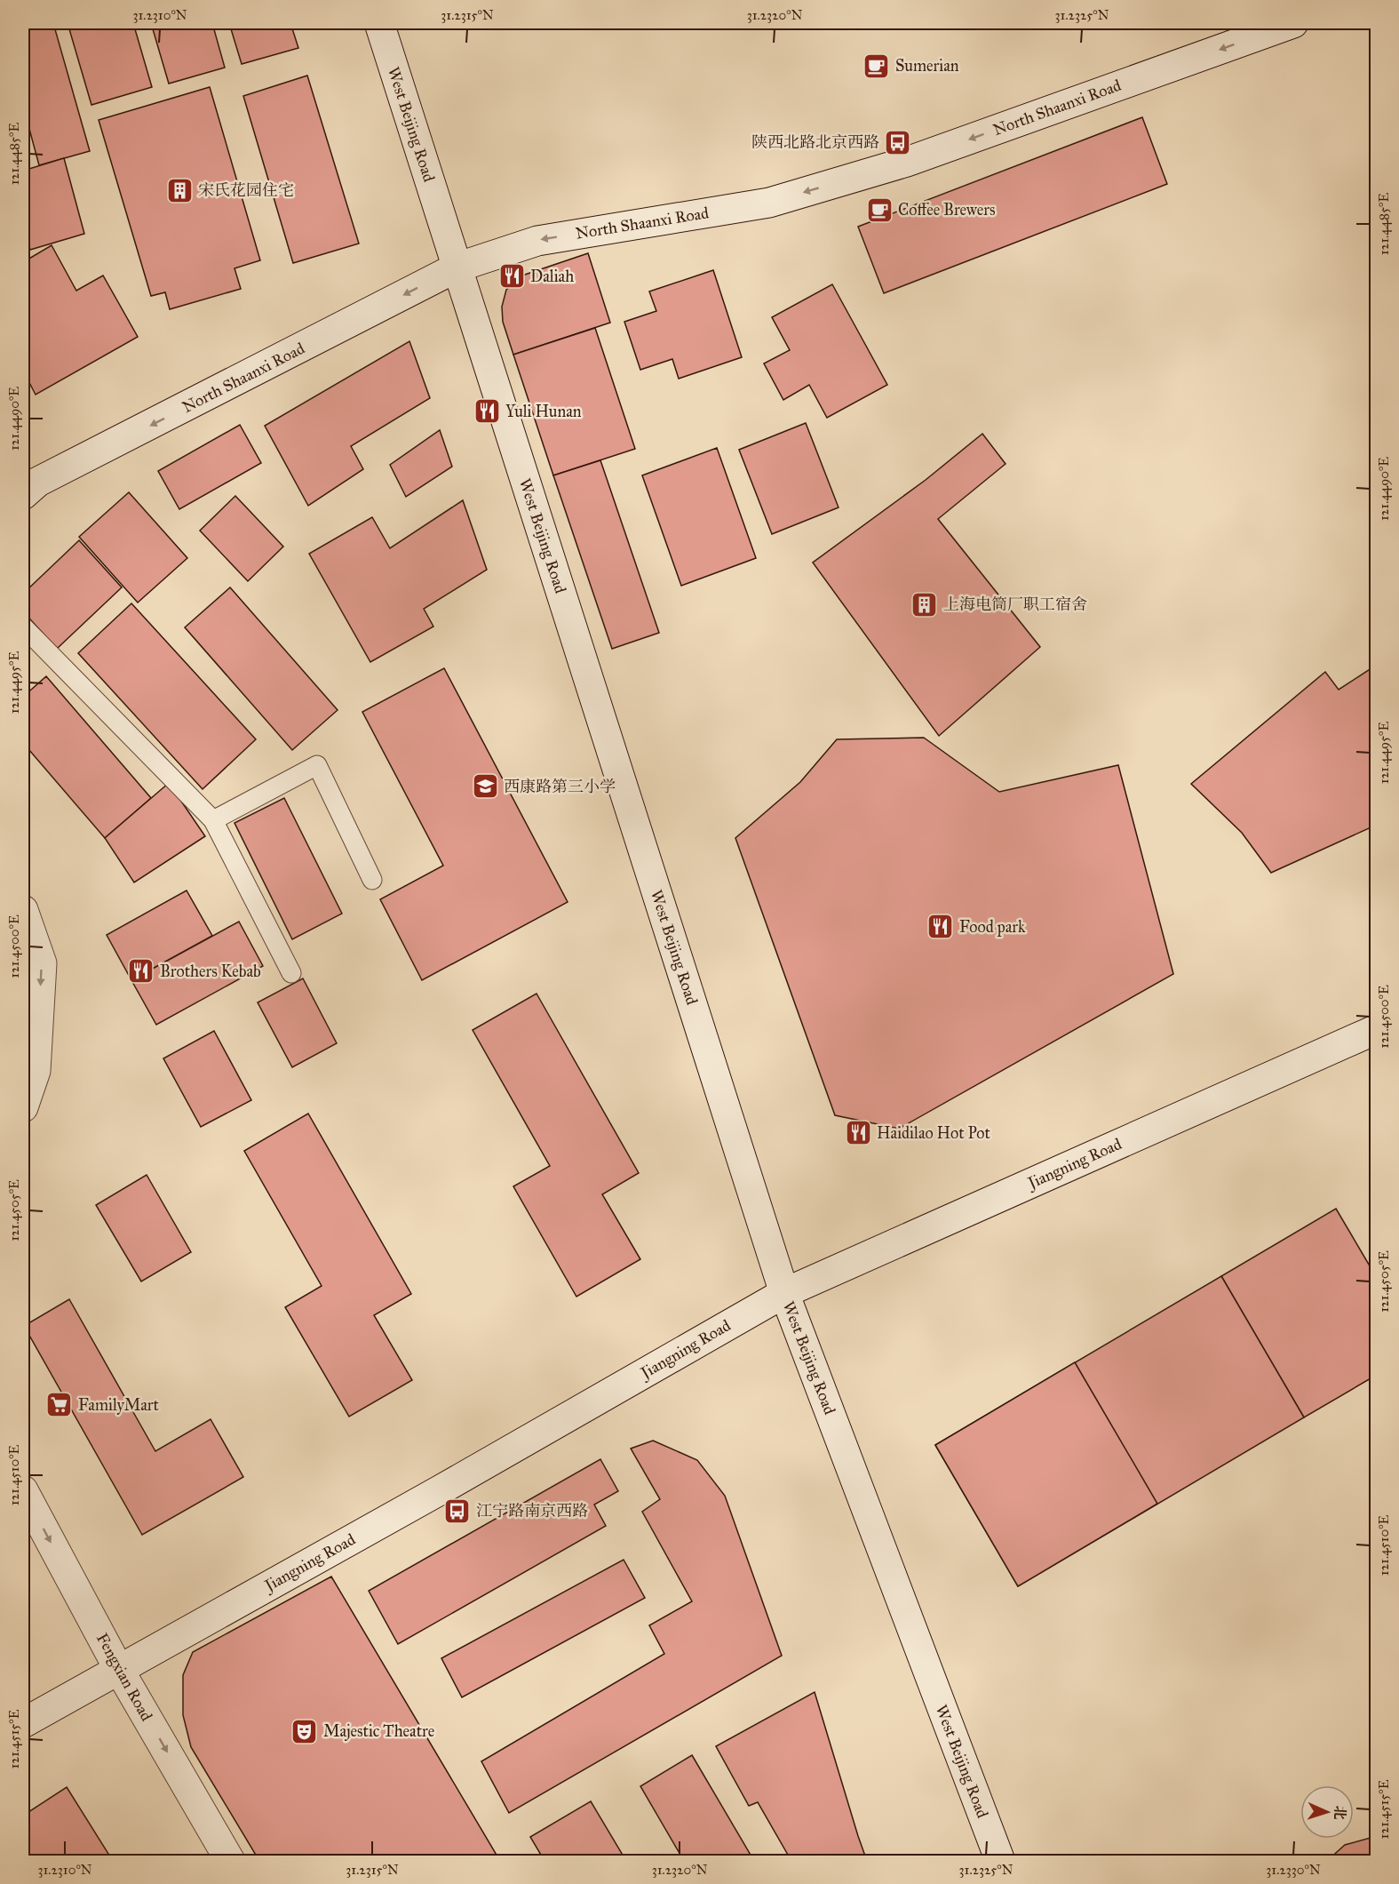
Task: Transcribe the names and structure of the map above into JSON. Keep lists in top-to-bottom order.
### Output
{
  "streets": {
    "main road": [
      "North Shaanxi Road",
      "West Beijing Road",
      "Jiangning Road",
      "Fengxian Road"
    ]
  },
  "crossings": [
    ["North Shaanxi Road", "West Beijing Road"],
    ["West Beijing Road", "Jiangning Road"],
    ["Jiangning Road", "Fengxian Road"]
  ],
  "one_way": ["North Shaanxi Road", "Fengxian Road"],
  "places": {
    "cafe": ["Sumerian", "Coffee Brewers"],
    "bus stop": ["陕西北路北京西路", "江宁路南京西路"],
    "building": ["宋氏花园住宅", "上海电筒厂职工宿舍"],
    "restaurant": [
      "Daliah",
      "Yuli Hunan",
      "Food park",
      "Brothers Kebab",
      "Haidilao Hot Pot"
    ],
    "school or university": ["西康路第三小学"],
    "supermarket": ["FamilyMart"],
    "theatre": ["Majestic Theatre"]
  },
  "north": "right",
  "coordinates": [
    "31.2310°N",
    "31.2315°N",
    "31.2320°N",
    "31.2325°N",
    "121.4485°E",
    "121.4490°E",
    "121.4495°E",
    "121.4500°E",
    "121.4505°E",
    "121.4510°E",
    "121.4515°E",
    "31.2330°N"
  ]
}
